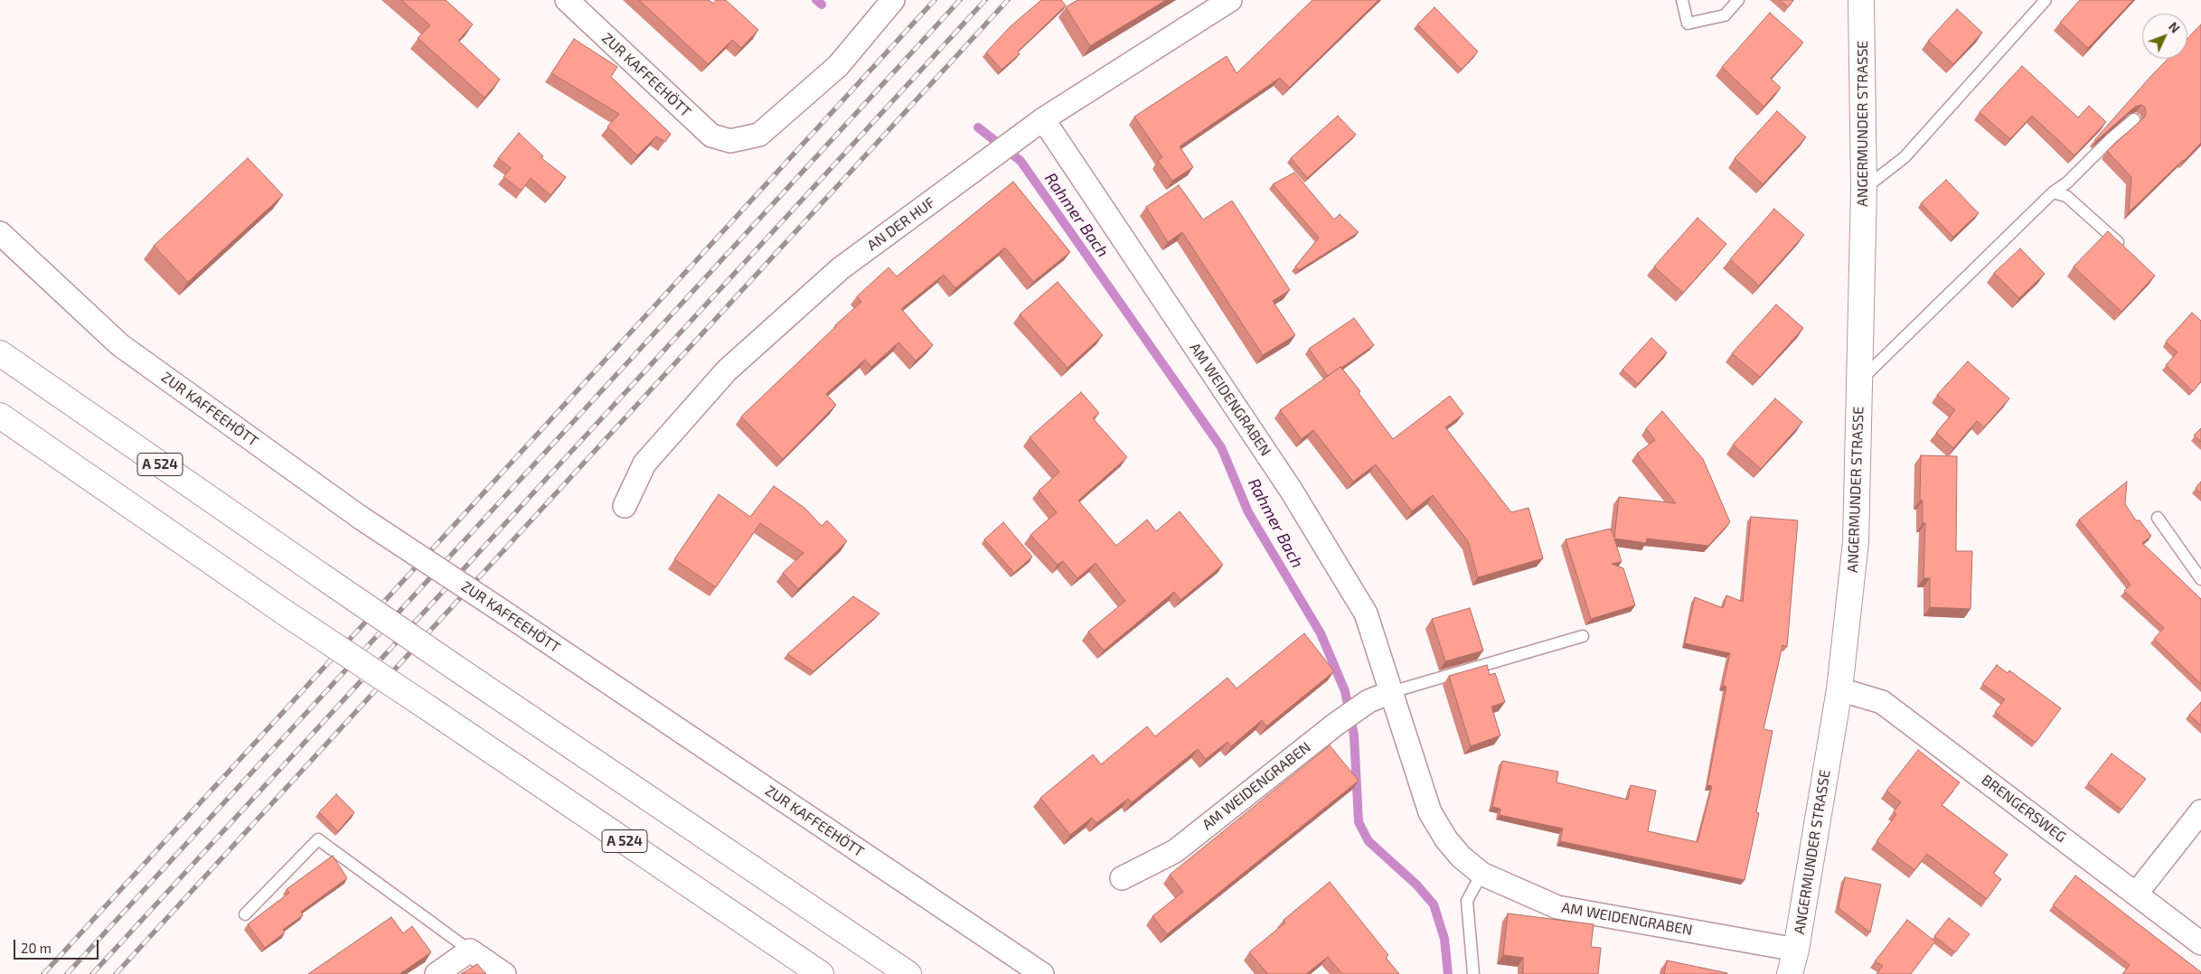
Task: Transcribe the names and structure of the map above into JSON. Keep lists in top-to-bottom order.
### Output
{
  "streets": {
    "main road": ["ANGERMUNDER STRASSE", "A 524"],
    "street": [
      "ZUR KAFFEEHÖTT",
      "AN DER HUF",
      "AM WEIDENGRABEN",
      "BRENGERSWEG"
    ]
  },
  "crossings": [
    ["ANGERMUNDER STRASSE", "AM WEIDENGRABEN"],
    ["ANGERMUNDER STRASSE", "BRENGERSWEG"],
    ["AN DER HUF", "AM WEIDENGRABEN"]
  ],
  "water": ["Rahmer Bach"],
  "scale_bar": "20 m",
  "north": "top right"
}
